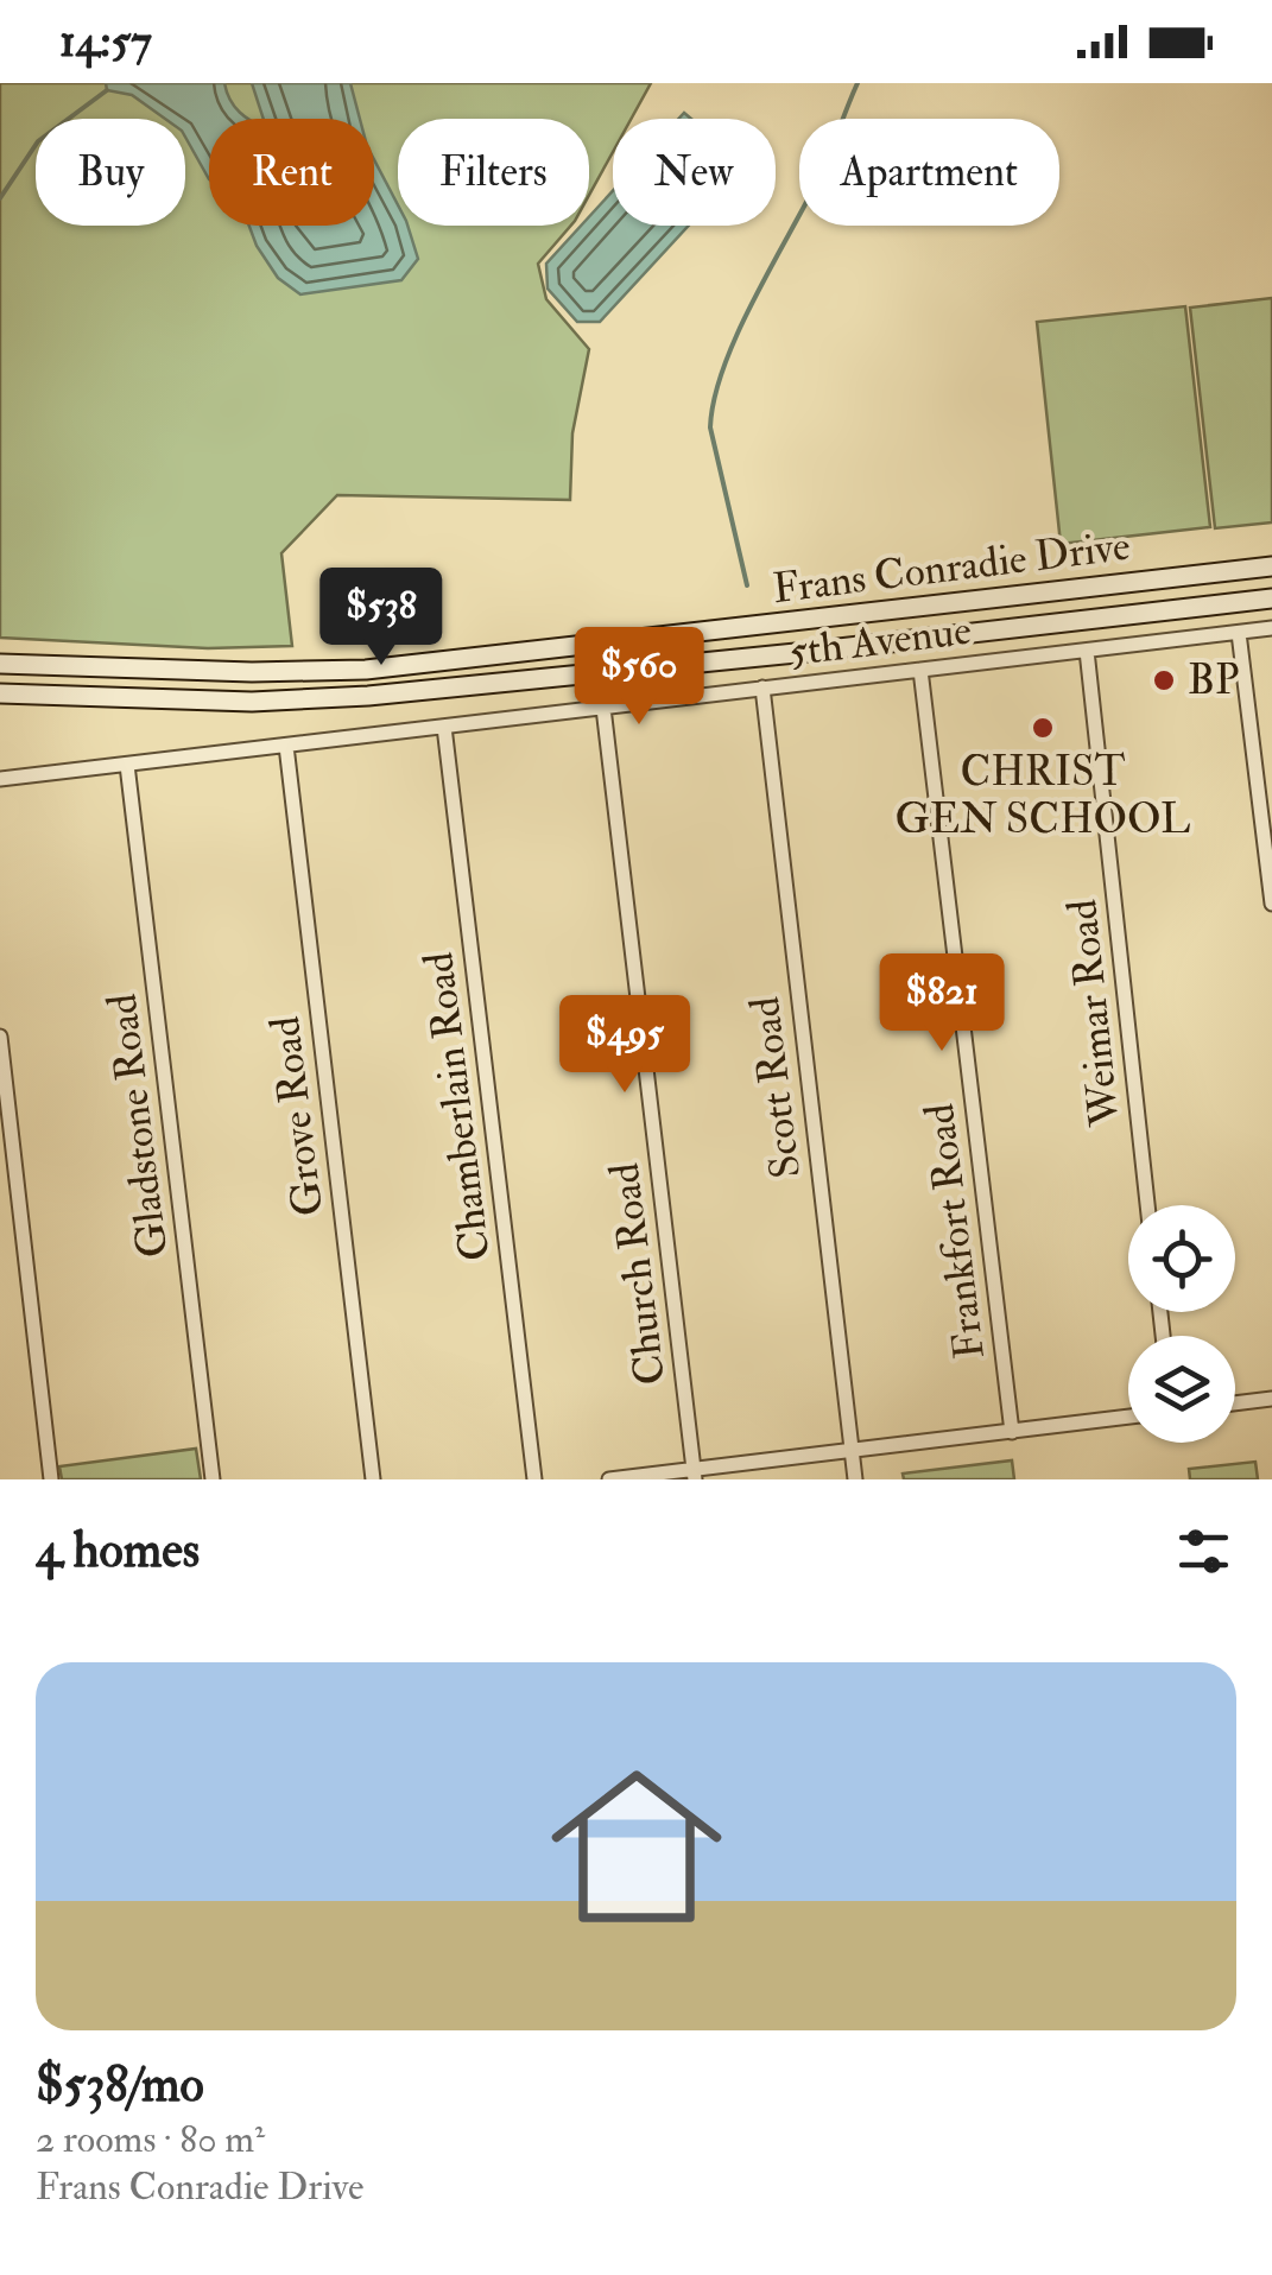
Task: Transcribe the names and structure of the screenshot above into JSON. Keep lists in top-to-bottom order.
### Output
{
  "streets": {
    "main road": ["Frans Conradie Drive"],
    "street": [
      "5th Avenue",
      "Weimar Road",
      "Scott Road",
      "Chamberlain Road",
      "Grove Road",
      "Gladstone Road",
      "Frankfort Road",
      "Church Road"
    ]
  },
  "crossings": [
    ["5th Avenue", "Weimar Road"],
    ["5th Avenue", "Scott Road"],
    ["5th Avenue", "Chamberlain Road"],
    ["5th Avenue", "Grove Road"],
    ["5th Avenue", "Gladstone Road"],
    ["5th Avenue", "Frankfort Road"],
    ["5th Avenue", "Church Road"]
  ],
  "places": ["BP", "CHRIST GEN SCHOOL"],
  "page": {
    "status": "14:57",
    "chip": [
      "Buy",
      "Rent",
      "Filters",
      "New",
      "Apartment"
    ],
    "price": [
      "$538",
      "$560",
      "$821",
      "$495"
    ],
    "heading": "4 homes",
    "list": [
      {
        "name": "$538/mo",
        "note": "2 rooms · 80 m² · Frans Conradie Drive"
      }
    ]
  }
}
